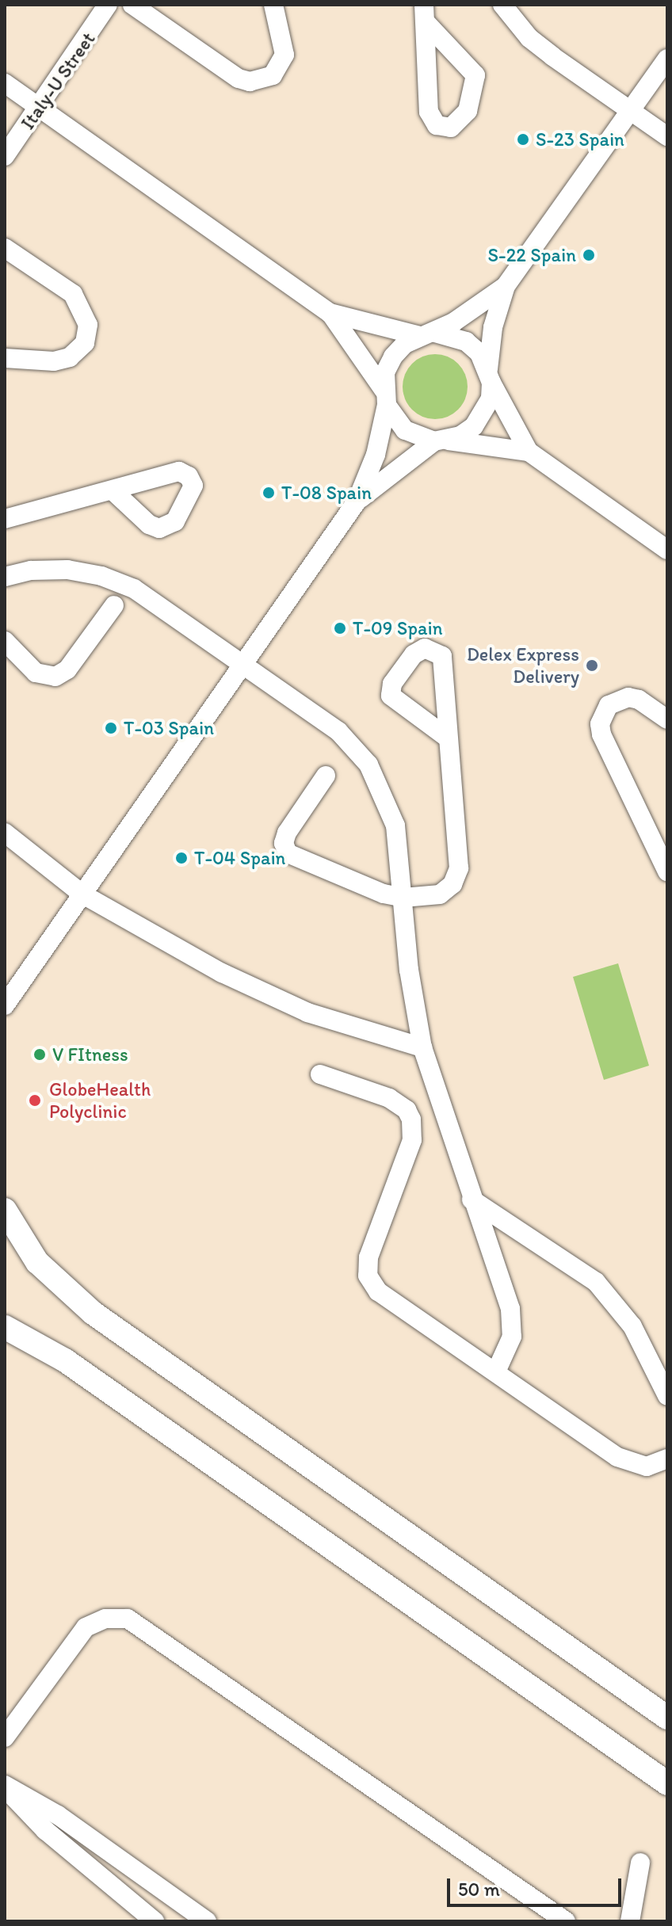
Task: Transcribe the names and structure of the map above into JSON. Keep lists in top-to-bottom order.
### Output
{
  "streets": {
    "street": ["Italy-U Street"]
  },
  "places": [
    "S-23 Spain",
    "S-22 Spain",
    "T-08 Spain",
    "T-09 Spain",
    "Delex Express Delivery",
    "T-03 Spain",
    "T-04 Spain",
    "V FItness",
    "GlobeHealth Polyclinic"
  ],
  "scale_bar": "50 m"
}
